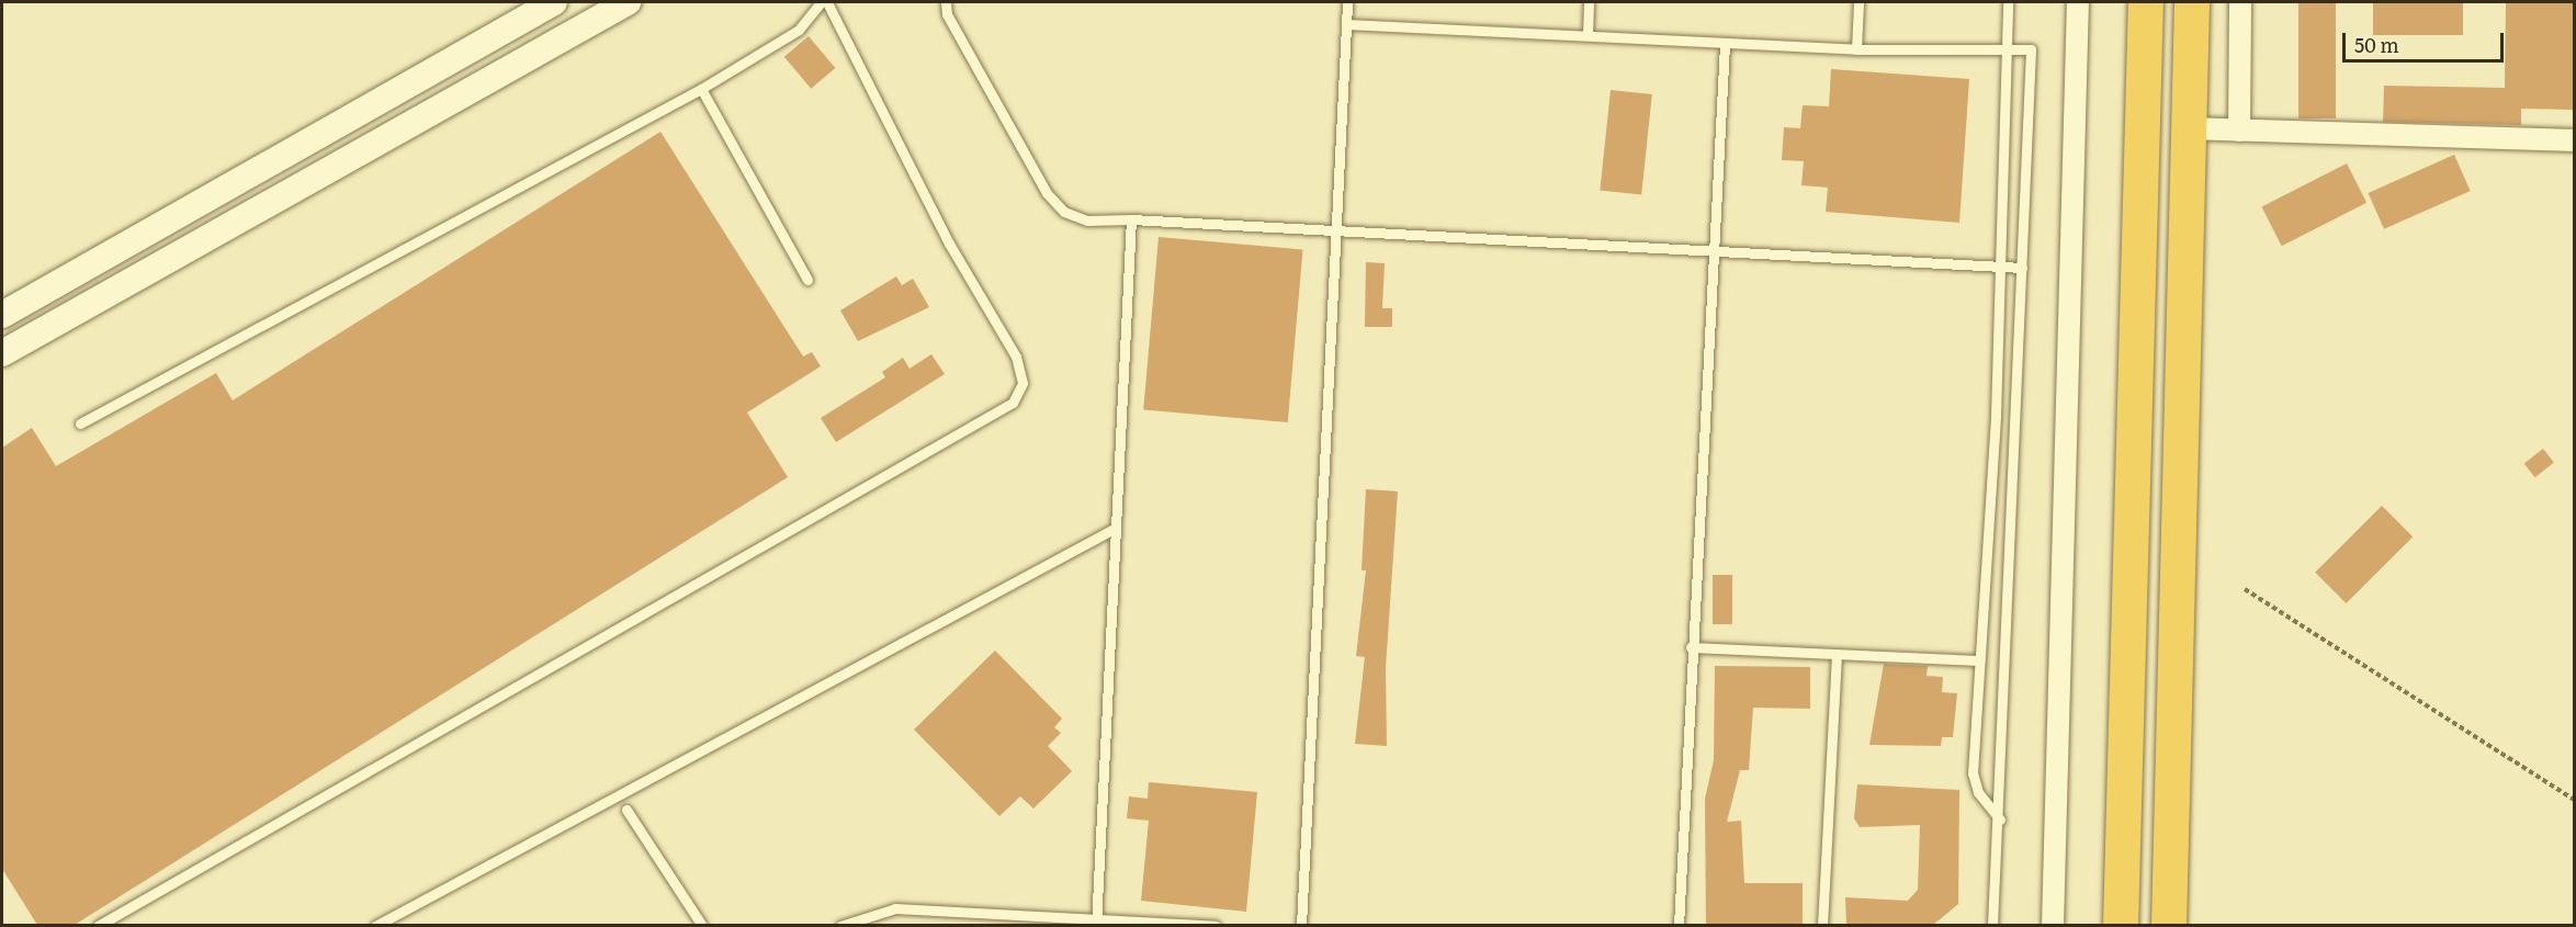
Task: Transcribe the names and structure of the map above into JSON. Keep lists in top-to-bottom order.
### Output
{
  "scale_bar": "50 m"
}
